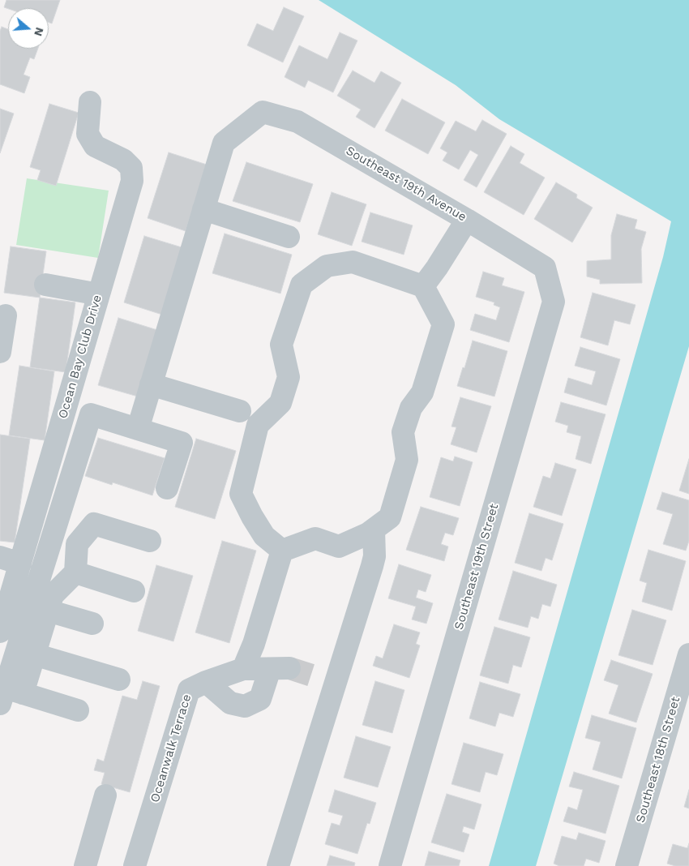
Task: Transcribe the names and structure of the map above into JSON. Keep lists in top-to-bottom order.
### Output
{
  "streets": {
    "street": [
      "Southeast 19th Avenue",
      "Ocean Bay Club Drive",
      "Southeast 19th Street",
      "Oceanwalk Terrace",
      "Southeast 18th Street"
    ]
  },
  "crossings": [
    ["Southeast 19th Avenue", "Southeast 19th Street"]
  ],
  "north": "right"
}
